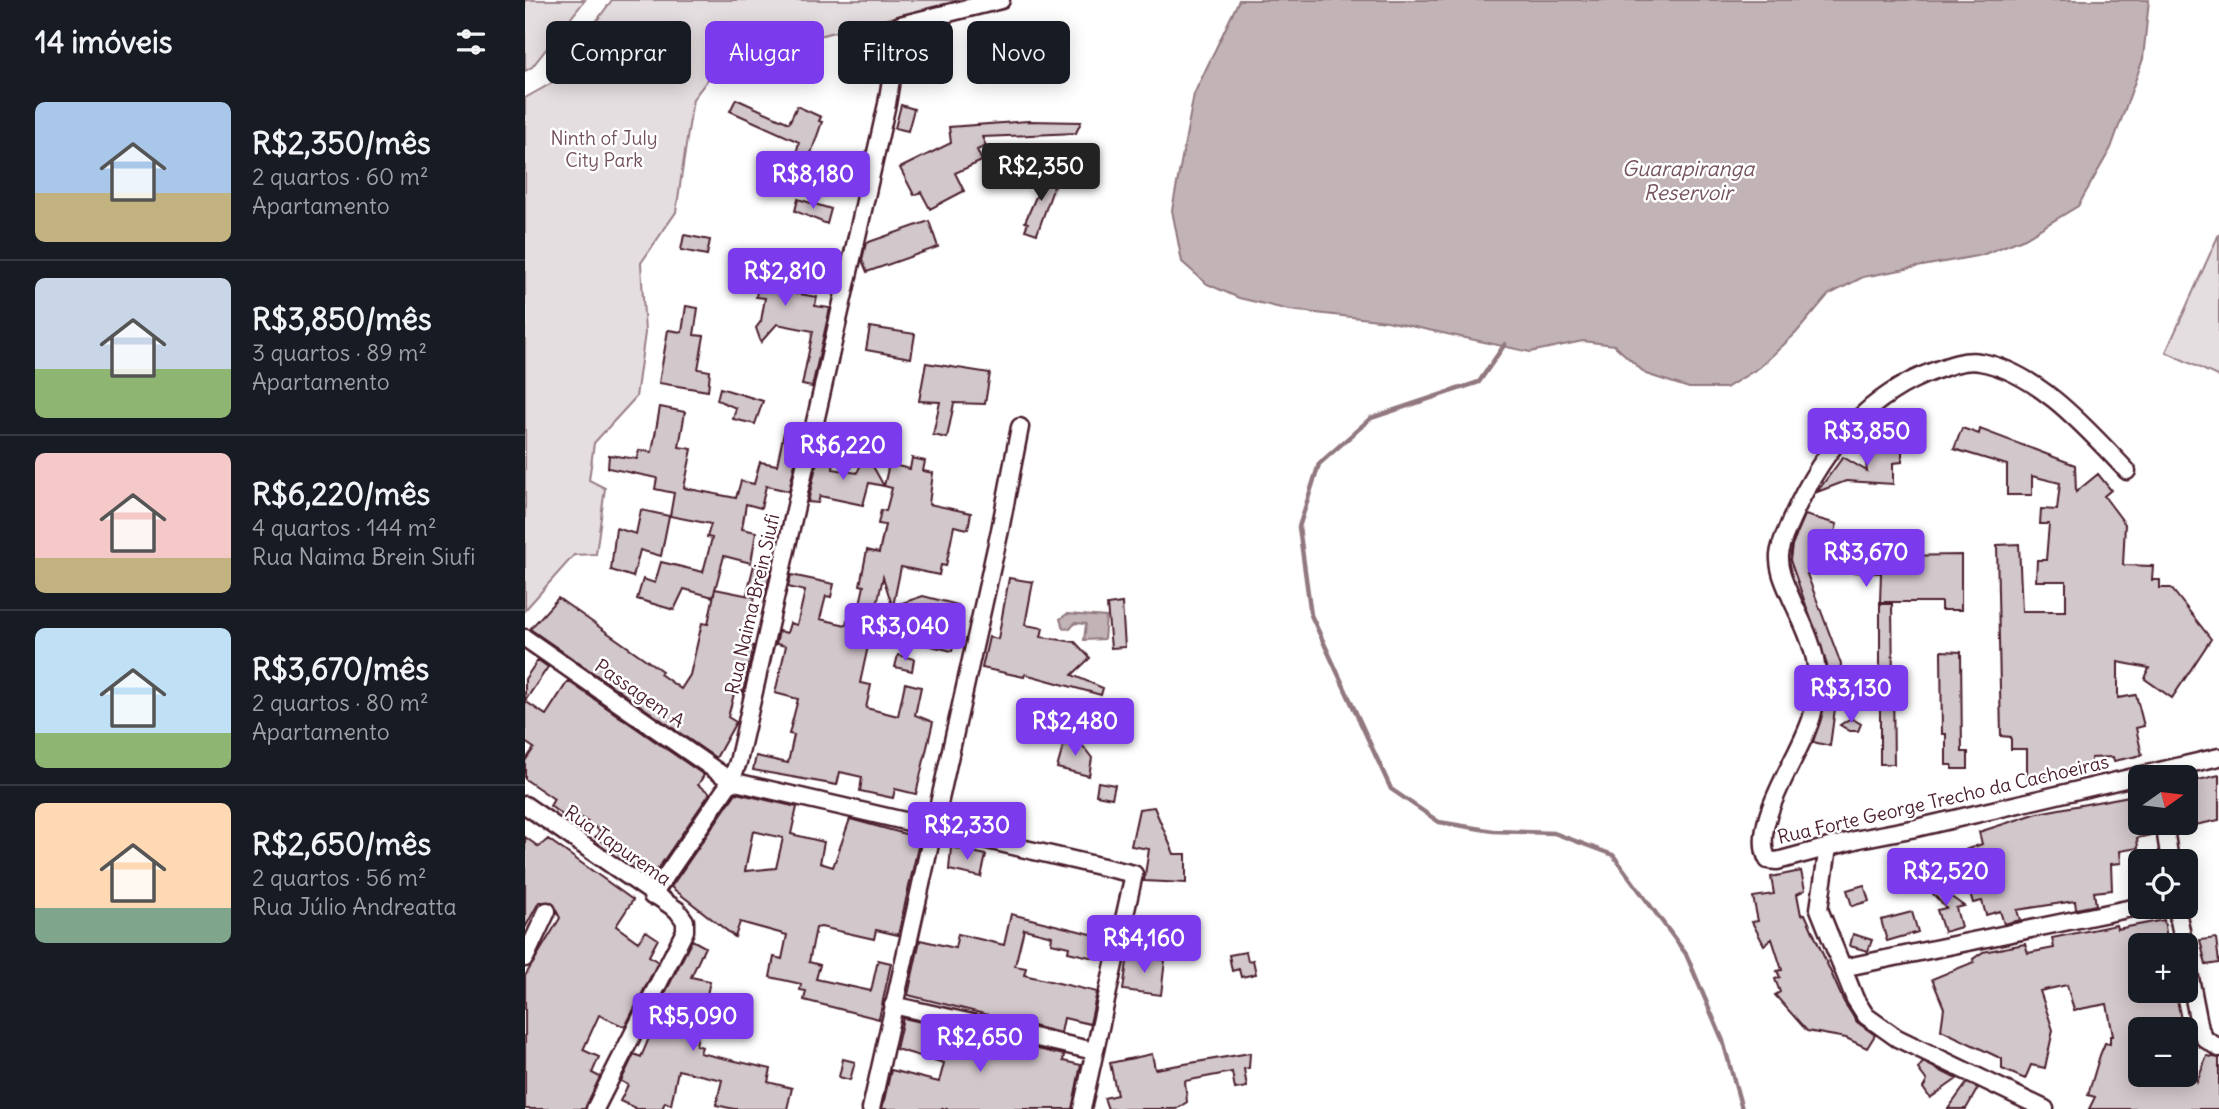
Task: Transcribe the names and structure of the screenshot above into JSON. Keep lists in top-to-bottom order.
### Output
{
  "streets": {
    "street": [
      "Rua Naima Brein Siufi",
      "Passagem A",
      "Rua Forte George Trecho da Cachoeiras",
      "Rua Tapurema"
    ]
  },
  "crossings": [
    ["Rua Naima Brein Siufi", "Passagem A"],
    ["Rua Naima Brein Siufi", "Rua Tapurema"]
  ],
  "water": ["Guarapiranga Reservoir"],
  "parks": ["Ninth of July City Park"],
  "north": "right",
  "page": {
    "heading": "14 imóveis",
    "chip": [
      "Comprar",
      "Alugar",
      "Filtros",
      "Novo"
    ],
    "list": [
      {
        "name": "R$2,350/mês",
        "note": "2 quartos · 60 m² · Apartamento"
      },
      {
        "name": "R$3,850/mês",
        "note": "3 quartos · 89 m² · Apartamento"
      },
      {
        "name": "R$6,220/mês",
        "note": "4 quartos · 144 m² · Rua Naima Brein Siufi"
      },
      {
        "name": "R$3,670/mês",
        "note": "2 quartos · 80 m² · Apartamento"
      },
      {
        "name": "R$2,650/mês",
        "note": "2 quartos · 56 m² · Rua Júlio Andreatta"
      }
    ],
    "price": [
      "R$2,350",
      "R$8,180",
      "R$2,810",
      "R$3,850",
      "R$6,220",
      "R$3,670",
      "R$3,040",
      "R$3,130",
      "R$2,480",
      "R$2,330",
      "R$2,520",
      "R$4,160",
      "R$5,090",
      "R$2,650"
    ],
    "map_buttons": ["+", "−"]
  }
}
